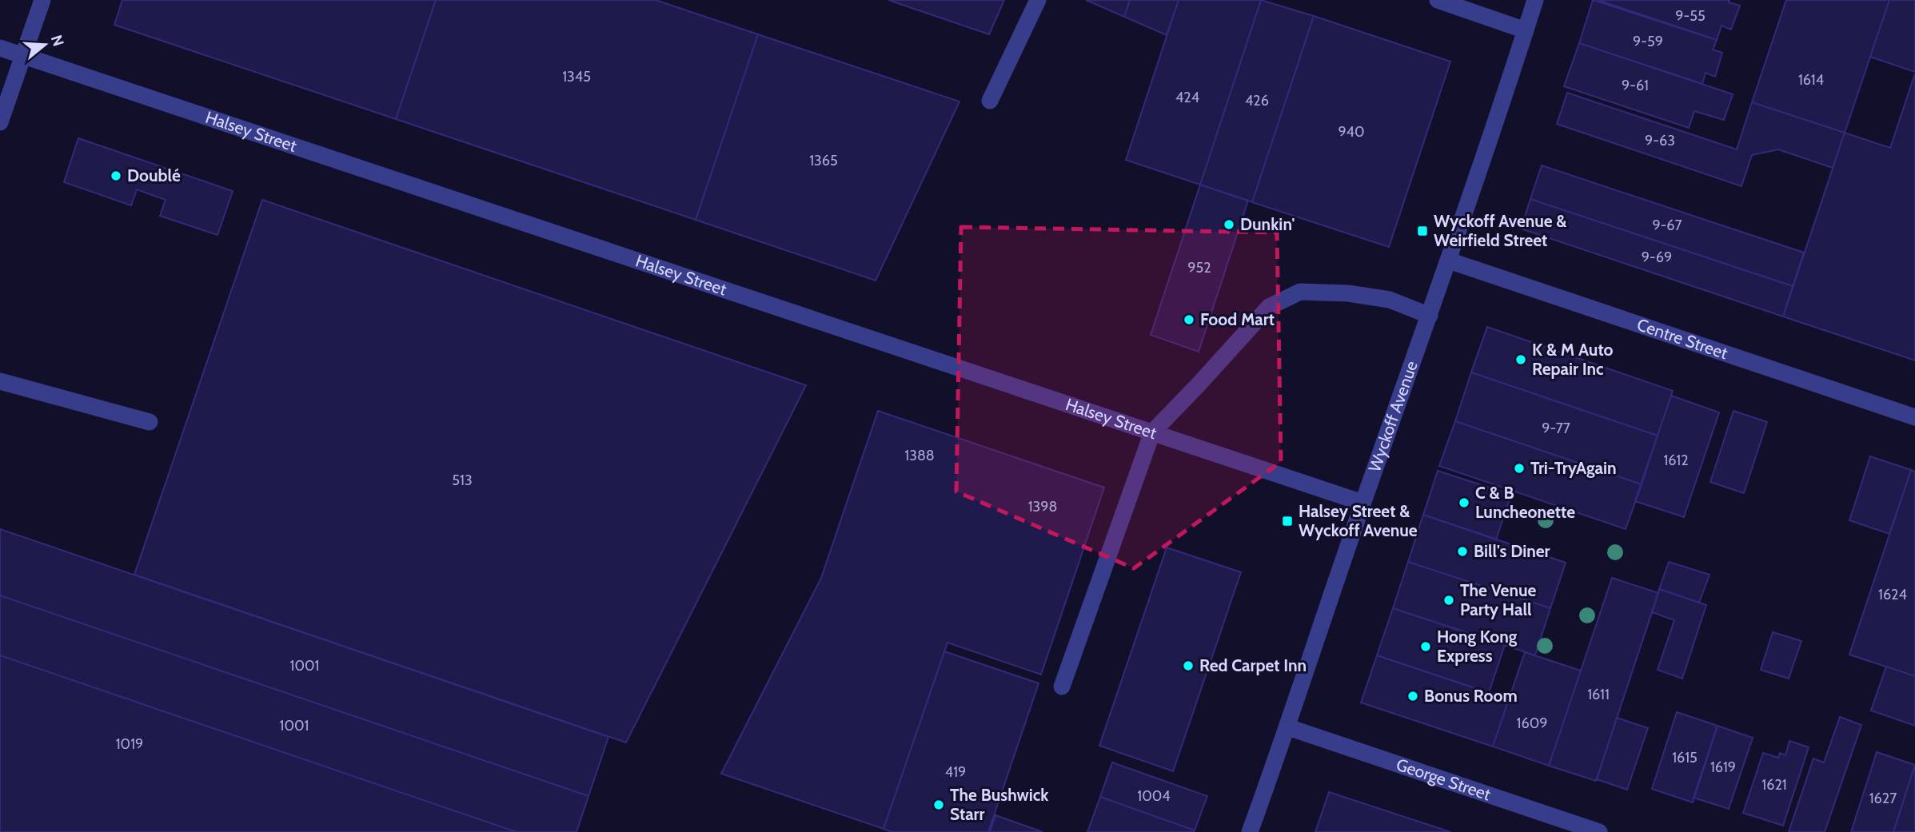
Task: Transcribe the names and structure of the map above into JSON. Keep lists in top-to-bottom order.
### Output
{
  "streets": {
    "street": [
      "Halsey Street",
      "Centre Street",
      "Wyckoff Avenue",
      "George Street"
    ]
  },
  "crossings": [
    ["Halsey Street", "Wyckoff Avenue"],
    ["Centre Street", "Wyckoff Avenue"],
    ["Wyckoff Avenue", "George Street"]
  ],
  "places": {
    "other": [
      "Doublé",
      "Dunkin'",
      "Food Mart",
      "K & M Auto Repair Inc",
      "Tri-TryAgain",
      "C & B Luncheonette",
      "Bill's Diner",
      "The Venue Party Hall",
      "Hong Kong Express",
      "Red Carpet Inn",
      "Bonus Room",
      "The Bushwick Starr"
    ],
    "transit": ["Wyckoff Avenue & Weirfield Street", "Halsey Street & Wyckoff Avenue"]
  },
  "house_numbers": [
    "9-55",
    "9-59",
    "1345",
    "1614",
    "9-61",
    "424",
    "426",
    "940",
    "9-63",
    "1365",
    "9-67",
    "9-69",
    "952",
    "9-77",
    "1388",
    "1612",
    "513",
    "1398",
    "1624",
    "1001",
    "1611",
    "1609",
    "1001",
    "1019",
    "1615",
    "1619",
    "419",
    "1621",
    "1004",
    "1627"
  ],
  "north": "right"
}
